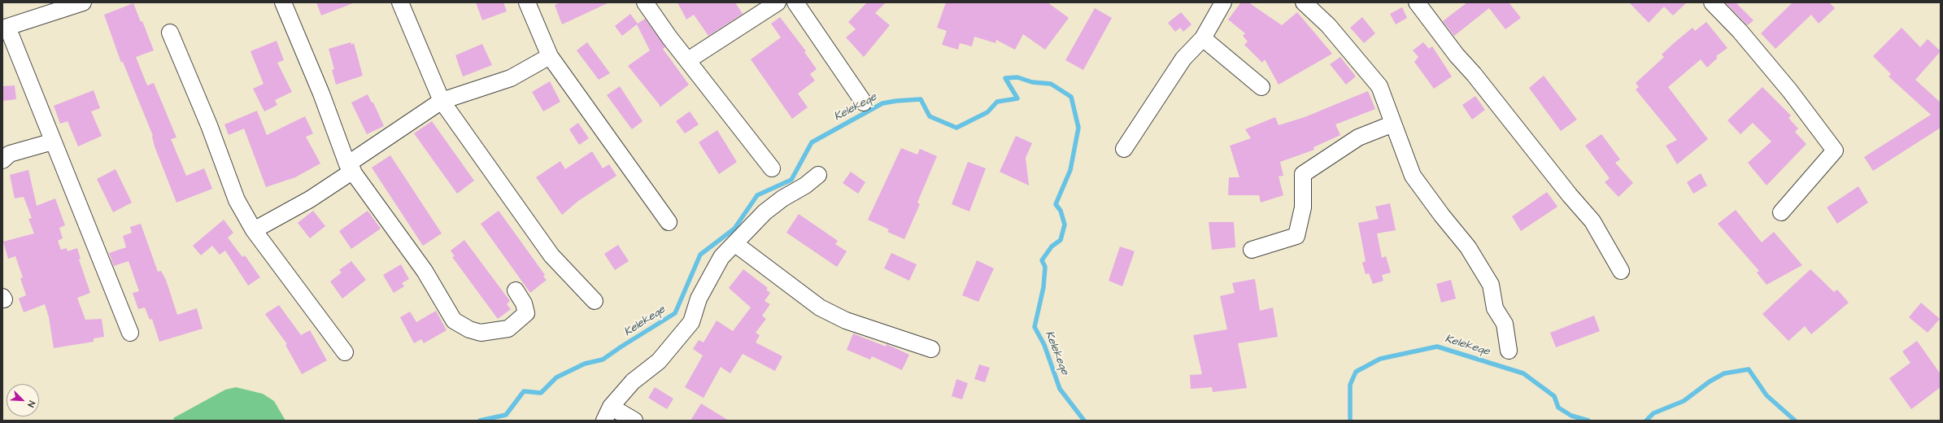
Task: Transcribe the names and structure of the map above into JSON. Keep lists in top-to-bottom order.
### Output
{
  "water": ["Kelekeqe"],
  "north": "bottom right"
}
